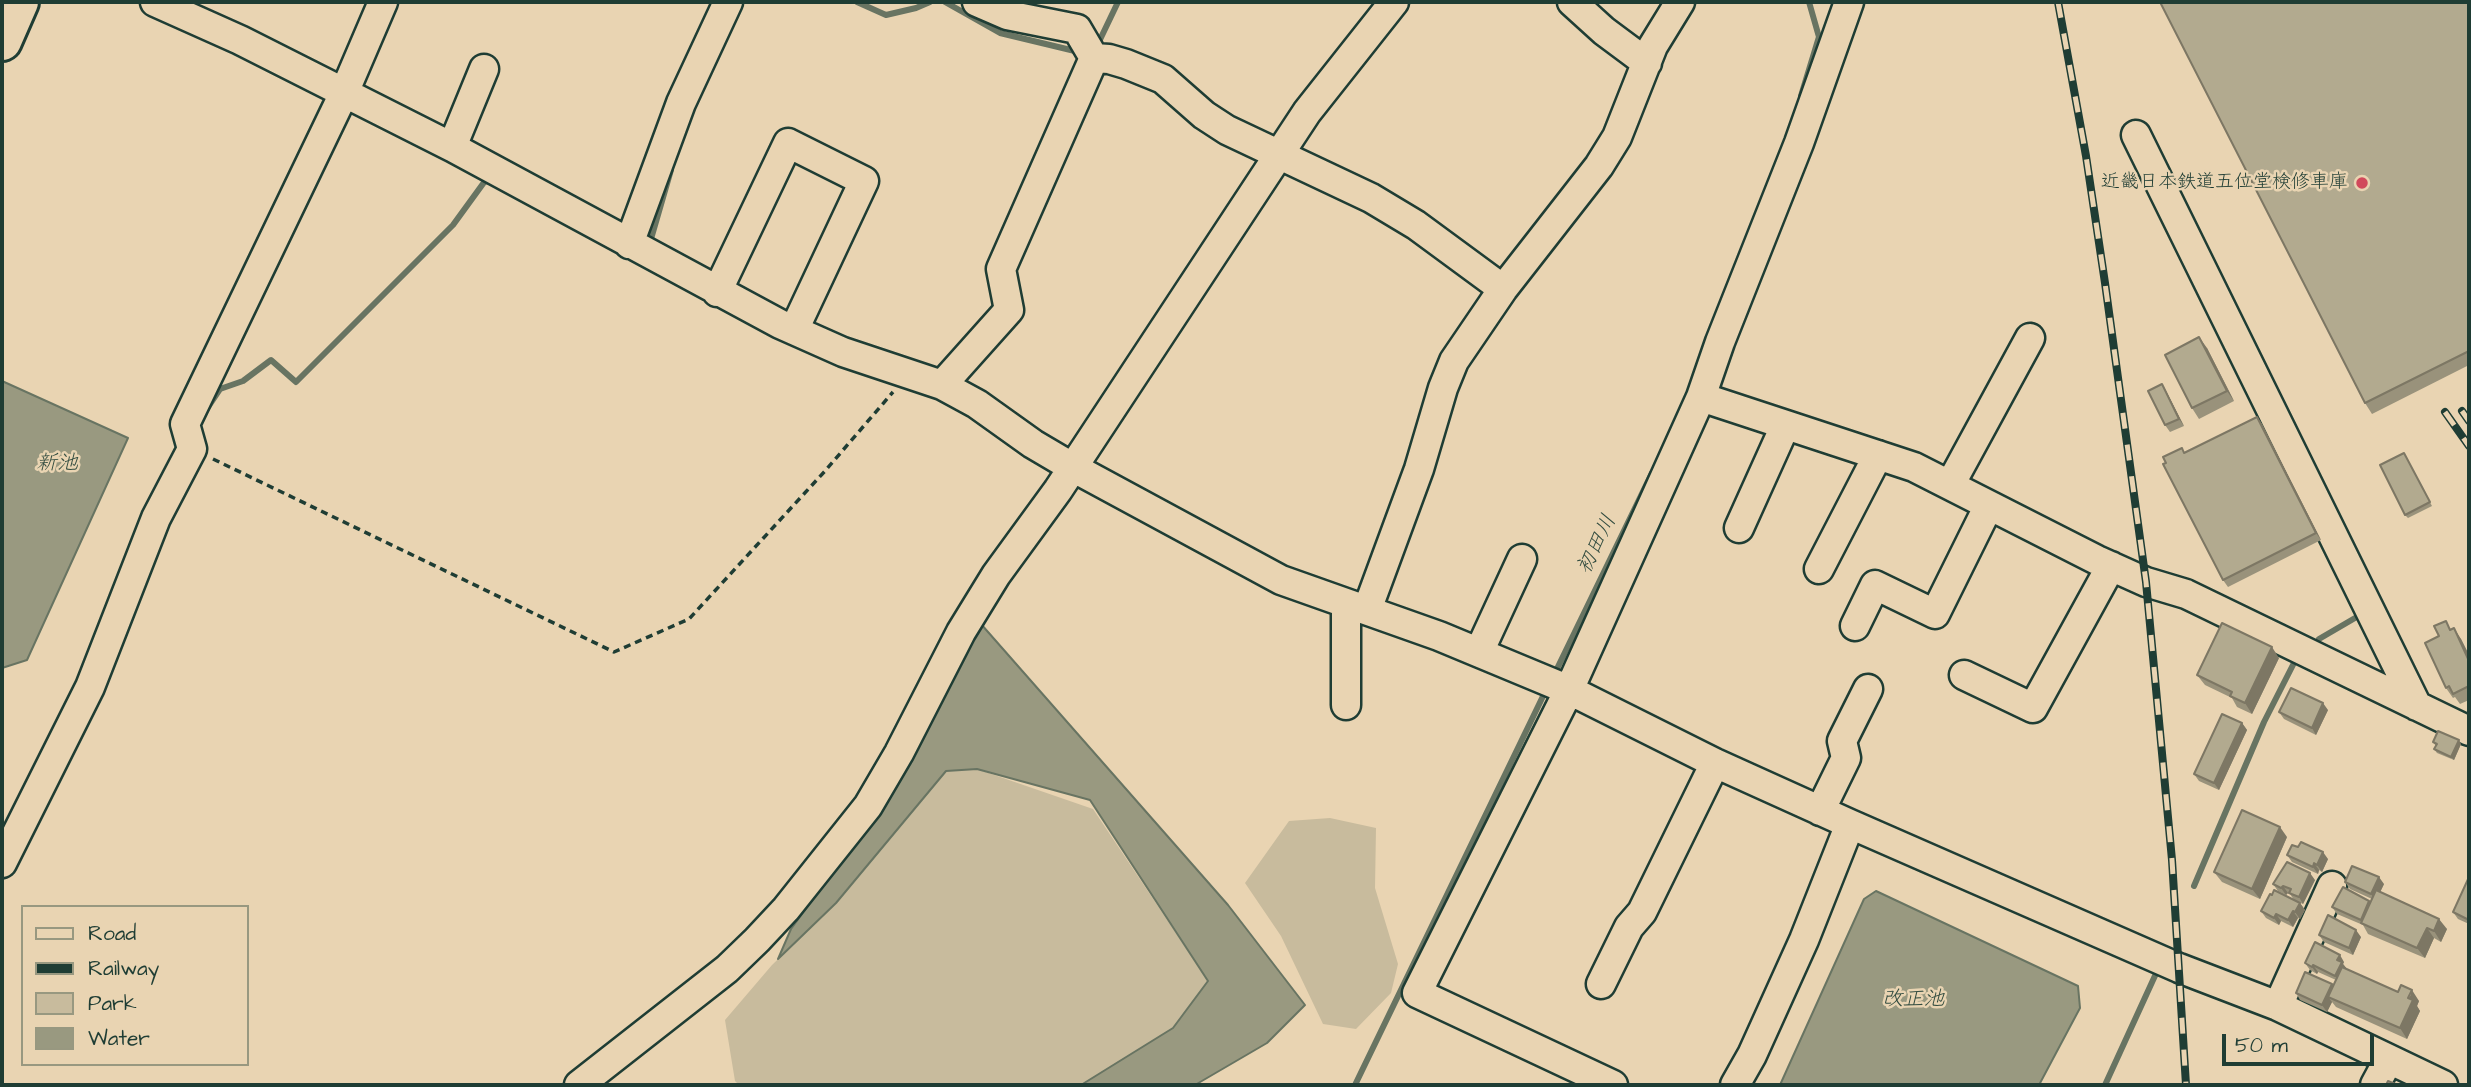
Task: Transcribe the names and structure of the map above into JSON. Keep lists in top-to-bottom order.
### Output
{
  "water": ["新池", "初田川", "改正池"],
  "places": ["近畿日本鉄道五位堂検修車庫"],
  "legend": [
    "Road",
    "Railway",
    "Park",
    "Water"
  ],
  "scale_bar": "50 m"
}
